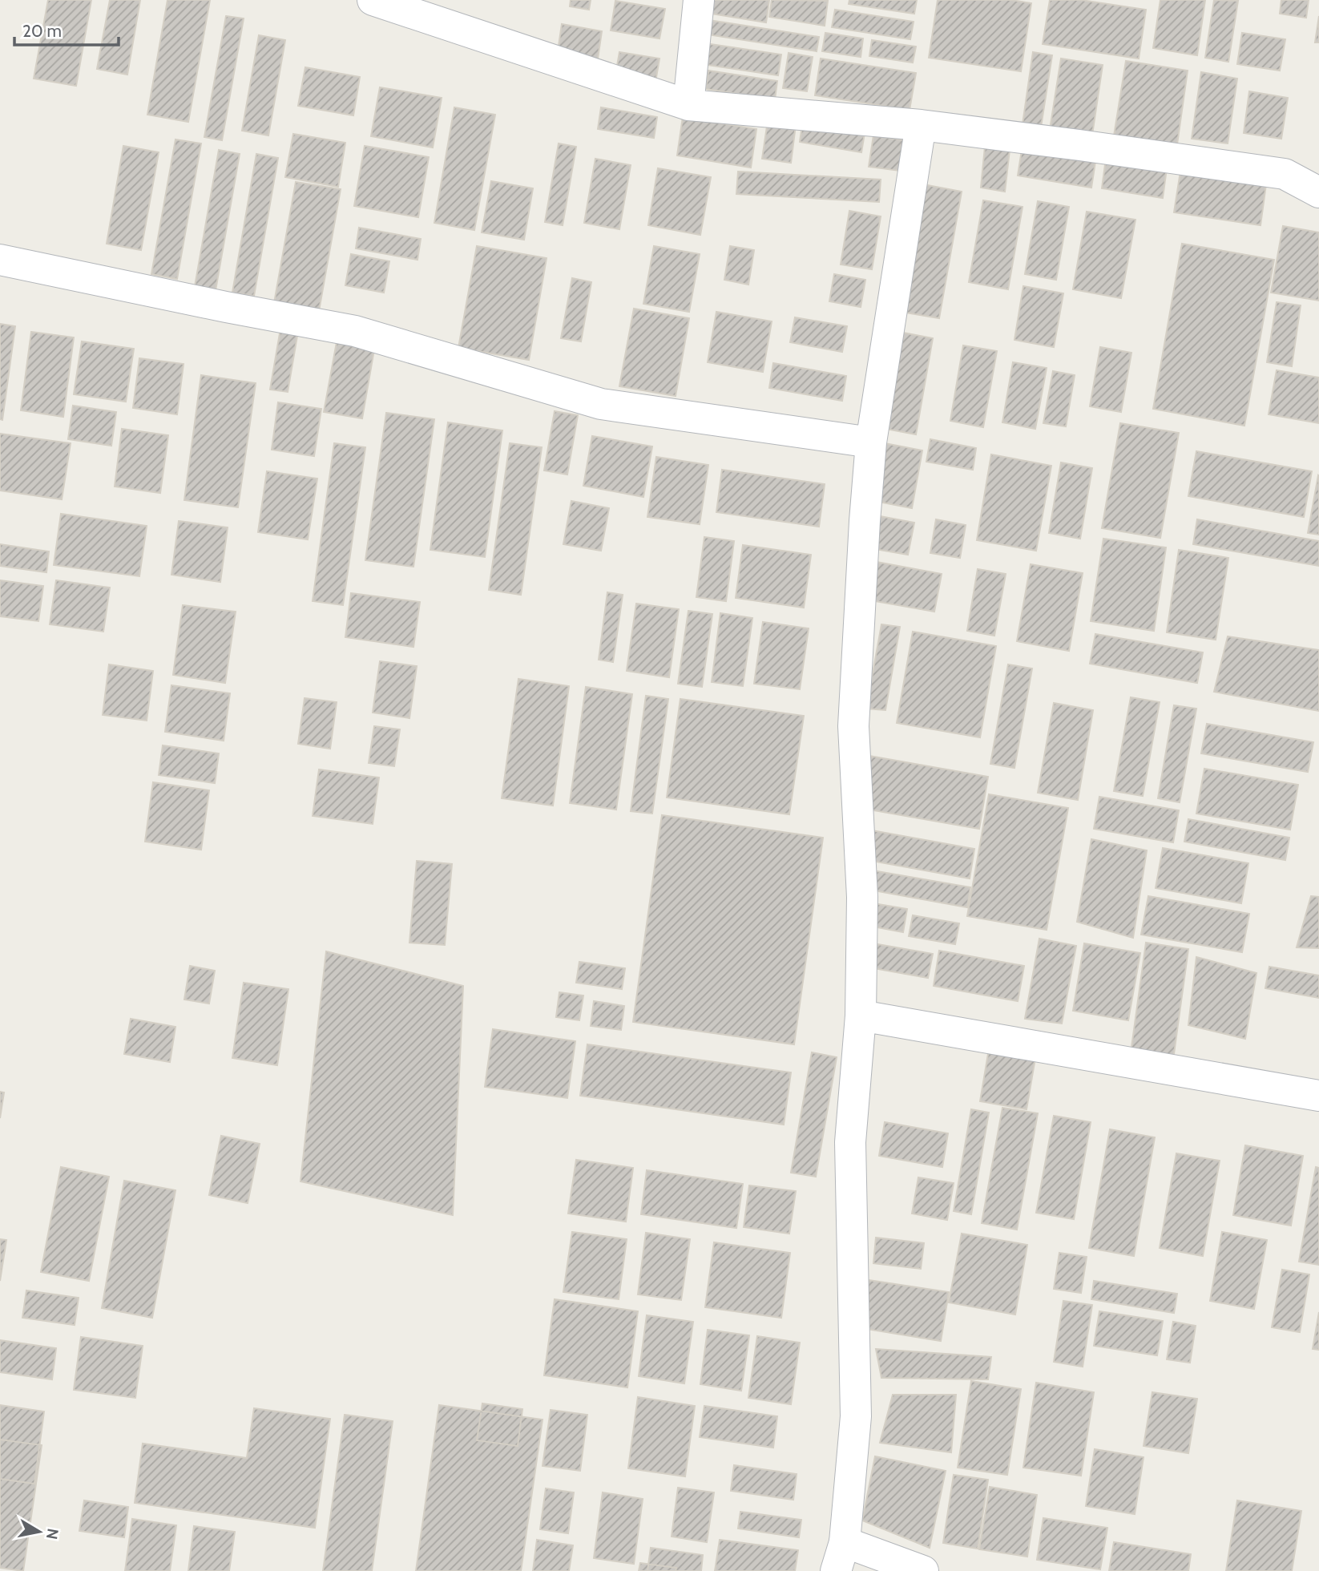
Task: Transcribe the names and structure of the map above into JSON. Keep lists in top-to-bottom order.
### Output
{
  "scale_bar": "20 m",
  "north": "right"
}
